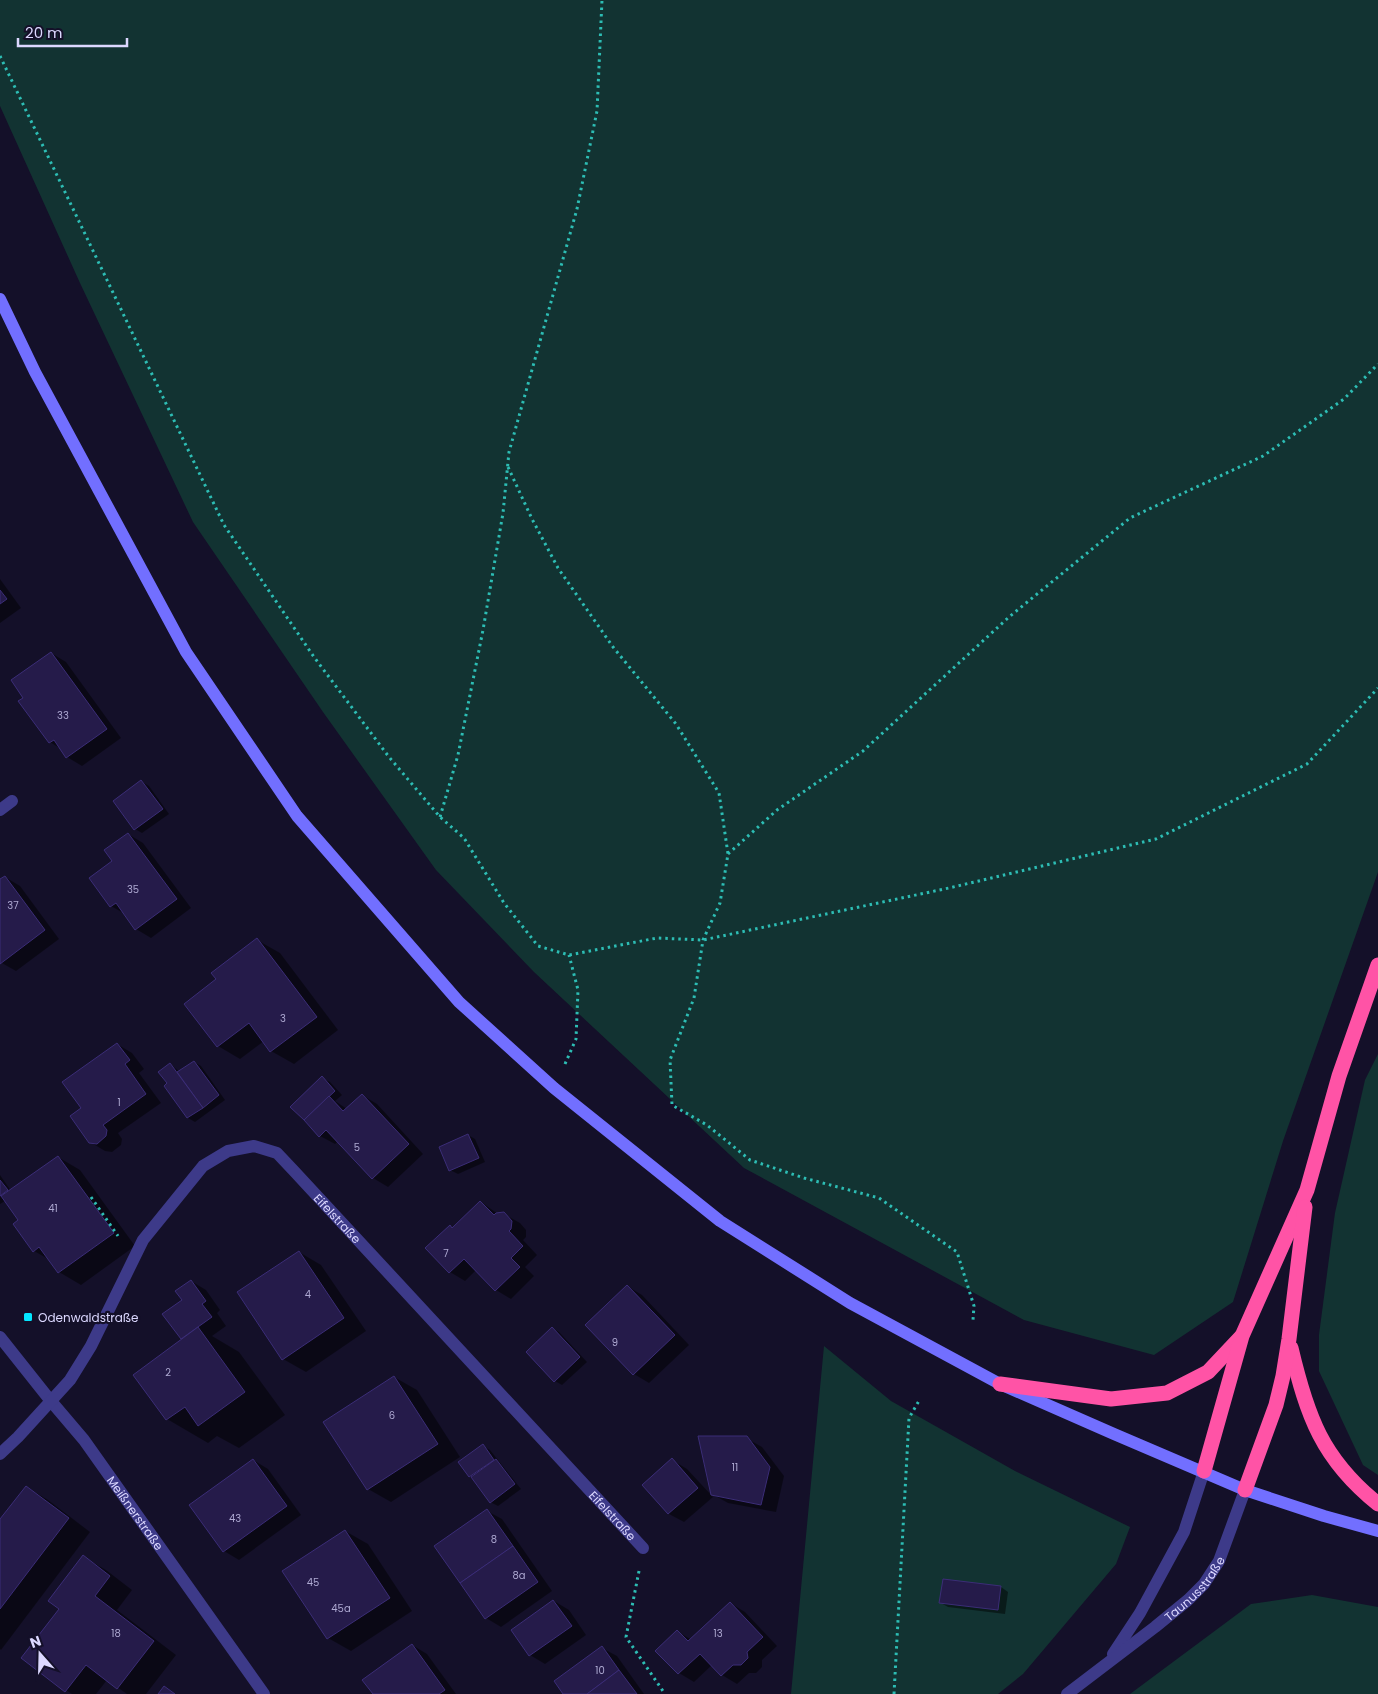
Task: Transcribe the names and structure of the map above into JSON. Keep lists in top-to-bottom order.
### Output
{
  "streets": {
    "street": ["Eifelstraße", "Meißnerstraße", "Taunusstraße"]
  },
  "crossings": [
    ["Eifelstraße", "Meißnerstraße"]
  ],
  "places": {
    "transit": ["Odenwaldstraße"]
  },
  "house_numbers": [
    "33",
    "35",
    "37",
    "3",
    "1",
    "5",
    "41",
    "7",
    "4",
    "9",
    "2",
    "6",
    "11",
    "43",
    "8",
    "8a",
    "45",
    "45a",
    "18",
    "13",
    "10"
  ],
  "scale_bar": "20 m",
  "north": "top"
}
